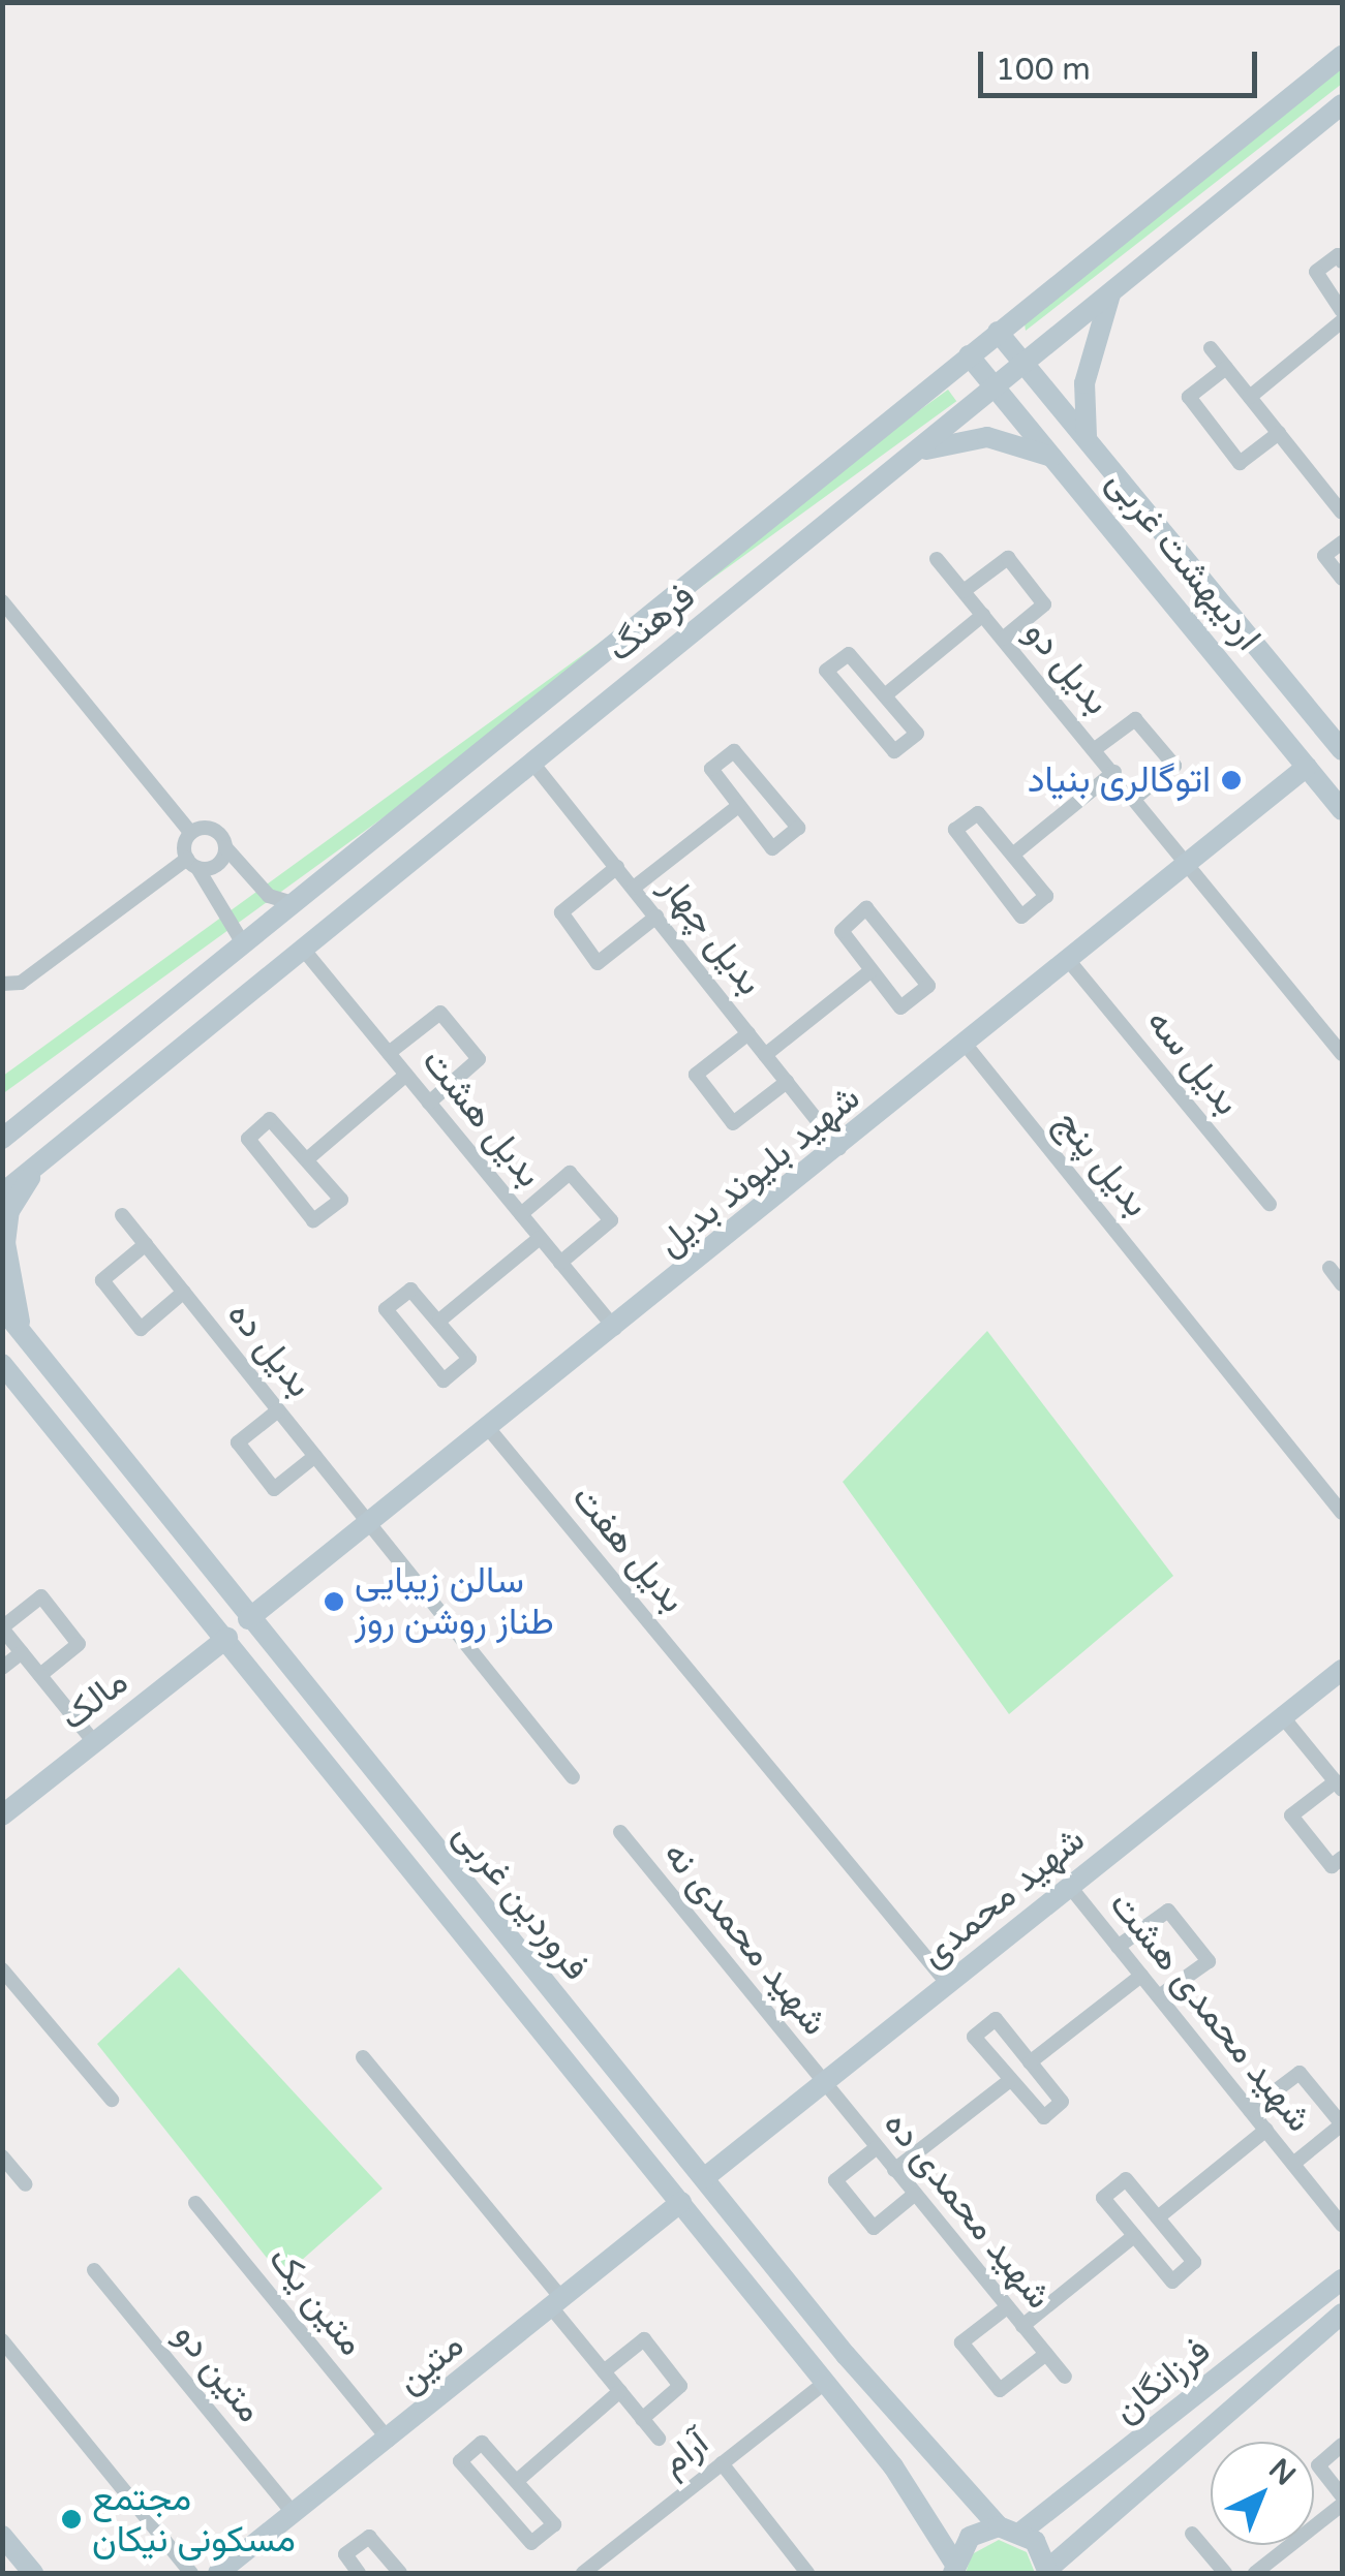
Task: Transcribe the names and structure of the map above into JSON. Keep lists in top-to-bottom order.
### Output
{
  "streets": {
    "main road": [
      "اردیبهشت غربی",
      "فرهنگ",
      "شهید بلیوند بدیل",
      "مالک",
      "شهید محمدی",
      "فروردین غربی",
      "متین",
      "فرزانگان"
    ],
    "street": [
      "بدیل دو",
      "بدیل چهار",
      "بدیل سه",
      "بدیل هشت",
      "بدیل پنج",
      "بدیل ده",
      "بدیل هفت",
      "شهید محمدی نه",
      "شهید محمدی هشت",
      "شهید محمدی ده",
      "متین یک",
      "متین دو",
      "آرام"
    ]
  },
  "crossings": [
    ["اردیبهشت غربی", "فرهنگ"],
    ["اردیبهشت غربی", "شهید بلیوند بدیل"],
    ["فرهنگ", "بدیل چهار"],
    ["فرهنگ", "بدیل هشت"],
    ["بدیل دو", "شهید بلیوند بدیل"],
    ["بدیل چهار", "شهید بلیوند بدیل"],
    ["بدیل سه", "شهید بلیوند بدیل"],
    ["بدیل هشت", "شهید بلیوند بدیل"],
    ["بدیل پنج", "شهید بلیوند بدیل"],
    ["شهید بلیوند بدیل", "بدیل ده"],
    ["شهید بلیوند بدیل", "بدیل هفت"],
    ["شهید بلیوند بدیل", "فروردین غربی"],
    ["بدیل هفت", "شهید محمدی"],
    ["مالک", "فروردین غربی"],
    ["شهید محمدی", "فروردین غربی"],
    ["شهید محمدی", "شهید محمدی نه"],
    ["شهید محمدی", "شهید محمدی هشت"],
    ["شهید محمدی", "شهید محمدی ده"],
    ["فروردین غربی", "متین"],
    ["فروردین غربی", "آرام"],
    ["شهید محمدی نه", "شهید محمدی ده"],
    ["متین یک", "متین"],
    ["متین", "متین دو"]
  ],
  "places": ["اتوگالری بنیاد", "سالن زیبایی طناز روشن روز", "مجتمع مسکونی نیکان"],
  "scale_bar": "100 m",
  "north": "top right"
}
